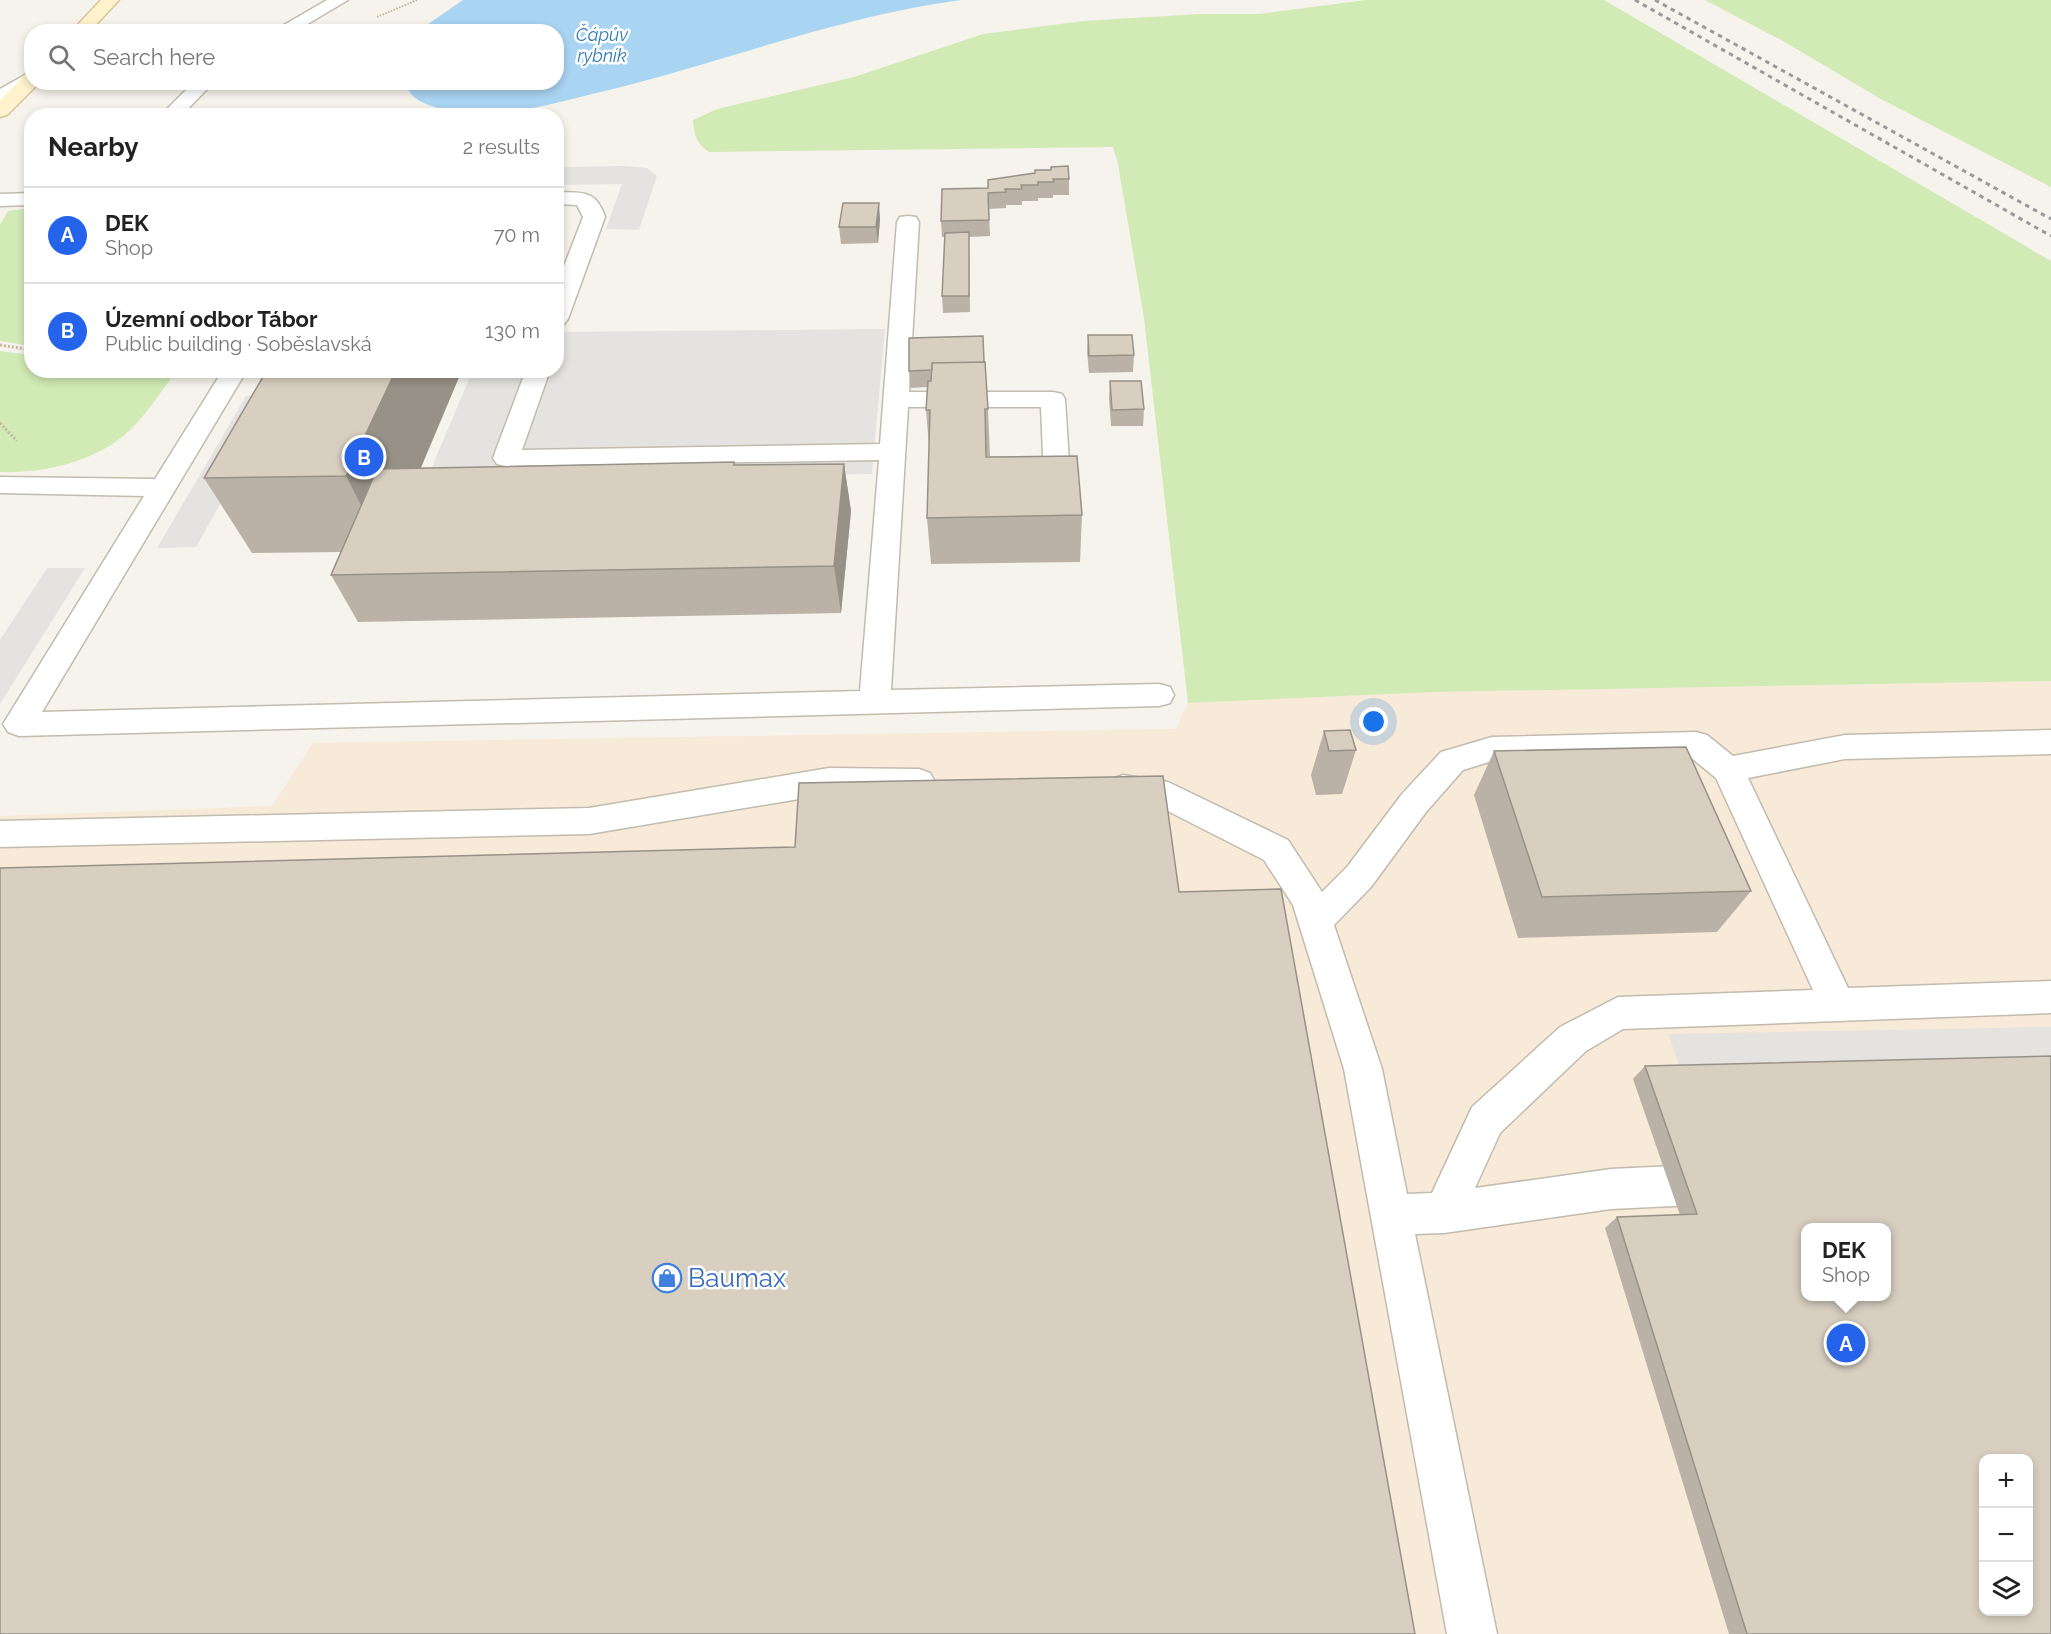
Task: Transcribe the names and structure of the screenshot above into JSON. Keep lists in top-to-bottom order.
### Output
{
  "water": ["Čápův rybník"],
  "places": {
    "shop": ["Baumax"]
  },
  "page": {
    "search": "Search here",
    "heading": ["Nearby", "2 results"],
    "list": [
      {
        "mark": "A",
        "name": "DEK",
        "note": "Shop",
        "value": "70 m"
      },
      {
        "mark": "B",
        "name": "Územní odbor Tábor",
        "note": "Public building · Soběslavská",
        "value": "130 m"
      }
    ],
    "pins": ["B", "A"],
    "popup": ["DEK", "Shop"],
    "map_buttons": ["+", "−"]
  }
}
